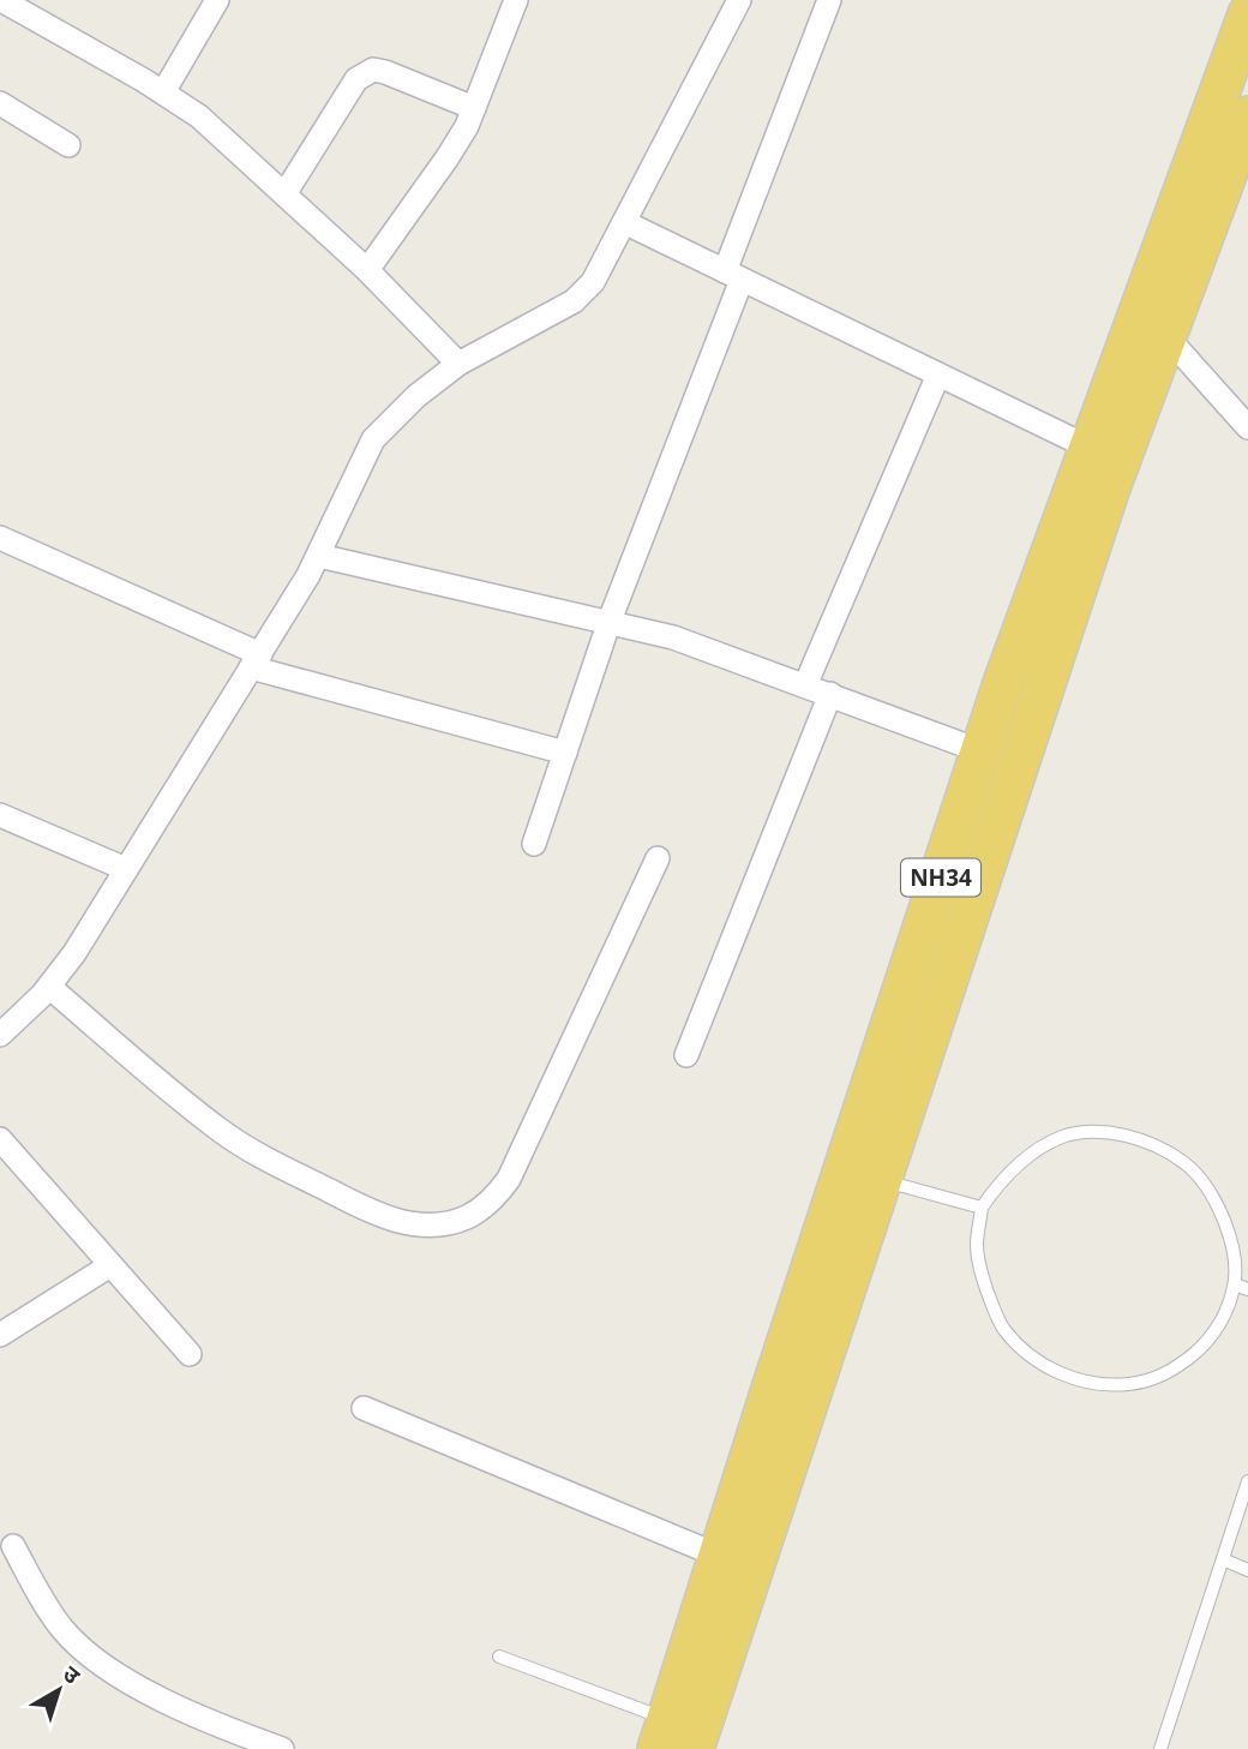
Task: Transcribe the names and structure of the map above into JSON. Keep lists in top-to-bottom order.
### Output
{
  "streets": {
    "highway": ["NH34"]
  },
  "north": "top right"
}
